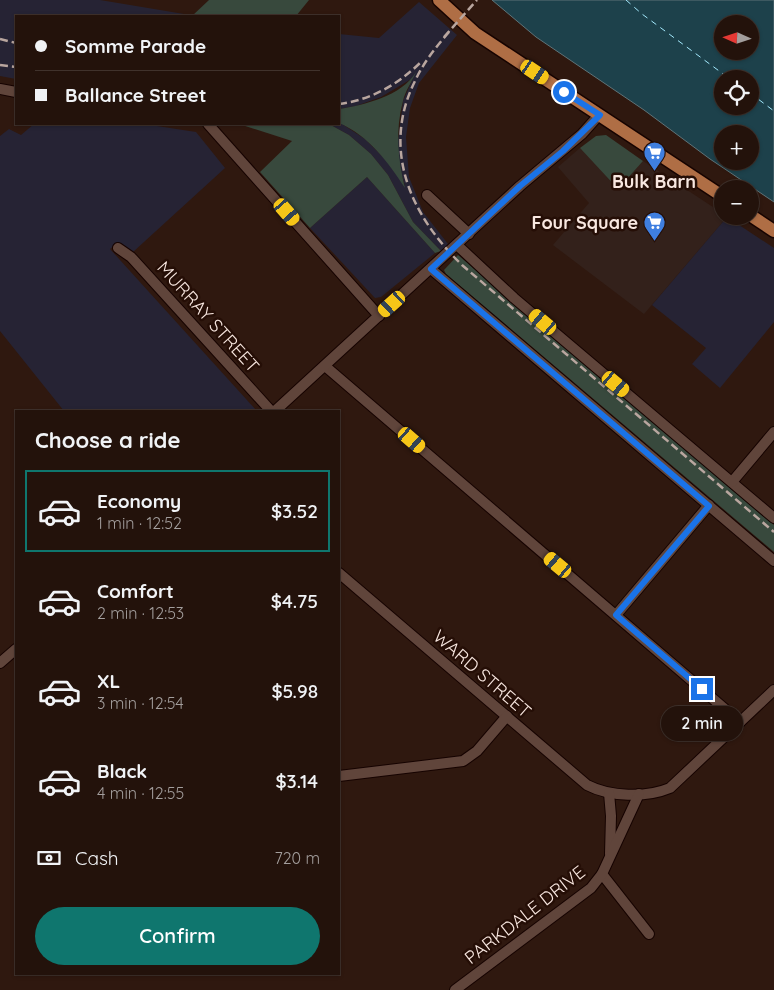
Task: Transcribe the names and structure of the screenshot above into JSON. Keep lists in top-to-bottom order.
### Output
{
  "streets": {
    "street": ["MURRAY STREET", "WARD STREET", "PARKDALE DRIVE"]
  },
  "crossings": [
    ["WARD STREET", "PARKDALE DRIVE"]
  ],
  "places": {
    "supermarket": ["Bulk Barn", "Four Square"]
  },
  "north": "left",
  "page": {
    "map_buttons": ["+", "−"],
    "banner": ["Somme Parade", "Ballance Street"],
    "heading": "Choose a ride",
    "list": [
      {
        "name": "Economy",
        "note": "1 min · 12:52",
        "value": "$3.52"
      },
      {
        "name": "Comfort",
        "note": "2 min · 12:53",
        "value": "$4.75"
      },
      {
        "name": "XL",
        "note": "3 min · 12:54",
        "value": "$5.98"
      },
      {
        "name": "Black",
        "note": "4 min · 12:55",
        "value": "$3.14"
      }
    ],
    "bubble": "2 min",
    "pay": ["Cash", "720 m"],
    "buttons": "Confirm"
  }
}
